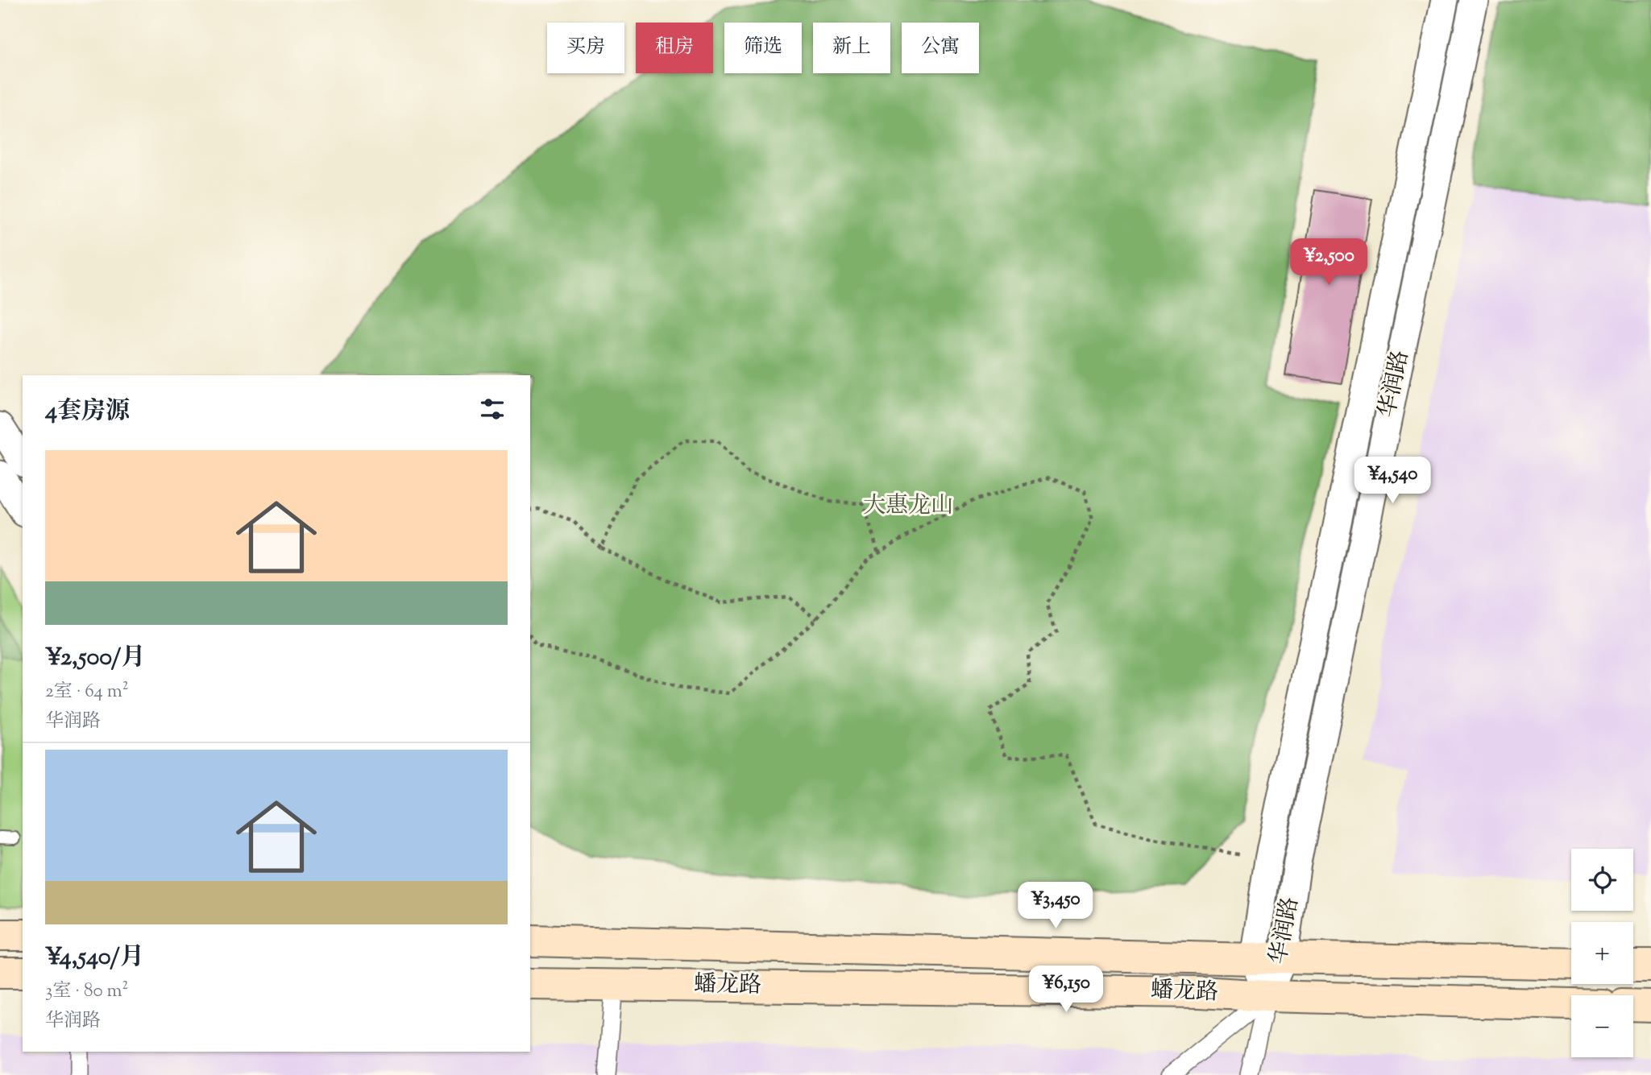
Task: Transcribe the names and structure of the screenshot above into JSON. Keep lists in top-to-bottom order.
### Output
{
  "streets": {
    "main road": ["蟠龙路"],
    "street": ["华润路"]
  },
  "crossings": [
    ["华润路", "蟠龙路"]
  ],
  "parks": ["大惠龙山"],
  "page": {
    "chip": [
      "买房",
      "租房",
      "筛选",
      "新上",
      "公寓"
    ],
    "price": [
      "¥2,500",
      "¥4,540",
      "¥3,450",
      "¥6,150"
    ],
    "heading": "4套房源",
    "list": [
      {
        "name": "¥2,500/月",
        "note": "2室 · 64 m² · 华润路"
      },
      {
        "name": "¥4,540/月",
        "note": "3室 · 80 m² · 华润路"
      }
    ],
    "map_buttons": ["+", "−"]
  }
}
